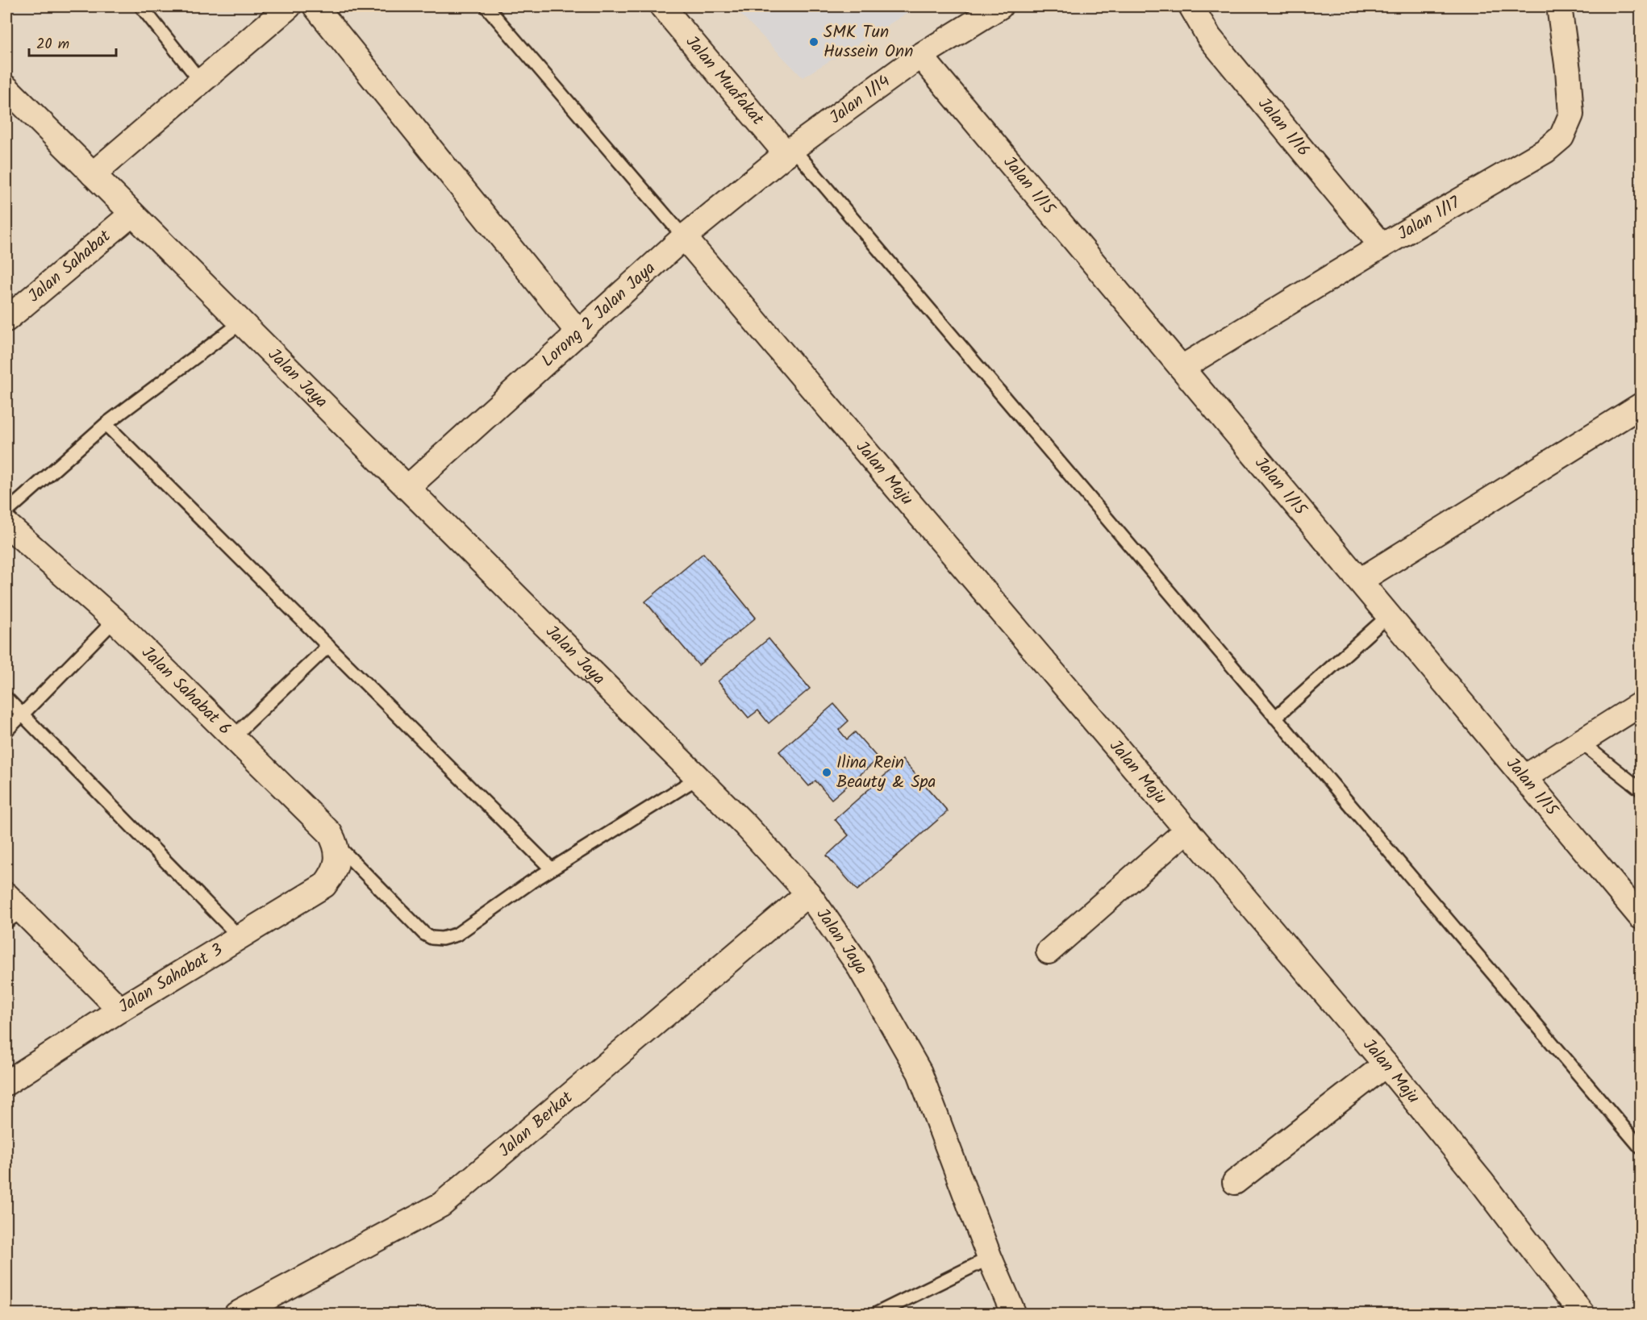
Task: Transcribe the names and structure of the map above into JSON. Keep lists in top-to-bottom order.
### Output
{
  "streets": {
    "street": [
      "Jalan Muafakat",
      "Jalan 1/14",
      "Jalan 1/16",
      "Jalan 1/15",
      "Jalan 1/17",
      "Jalan Sahabat",
      "Lorong 2 Jalan Jaya",
      "Jalan Jaya",
      "Jalan Maju",
      "Jalan Sahabat 6",
      "Jalan Sahabat 3",
      "Jalan Berkat"
    ]
  },
  "crossings": [
    ["Jalan Muafakat", "Jalan 1/14"],
    ["Jalan Muafakat", "Lorong 2 Jalan Jaya"],
    ["Jalan 1/14", "Jalan 1/15"],
    ["Jalan 1/14", "Lorong 2 Jalan Jaya"],
    ["Jalan 1/16", "Jalan 1/17"],
    ["Jalan 1/15", "Jalan 1/17"],
    ["Jalan Sahabat", "Jalan Jaya"],
    ["Lorong 2 Jalan Jaya", "Jalan Jaya"],
    ["Lorong 2 Jalan Jaya", "Jalan Maju"],
    ["Jalan Jaya", "Jalan Berkat"],
    ["Jalan Sahabat 6", "Jalan Sahabat 3"]
  ],
  "places": ["SMK Tun Hussein Onn", "Ilina Rein Beauty & Spa"],
  "scale_bar": "20 m"
}
